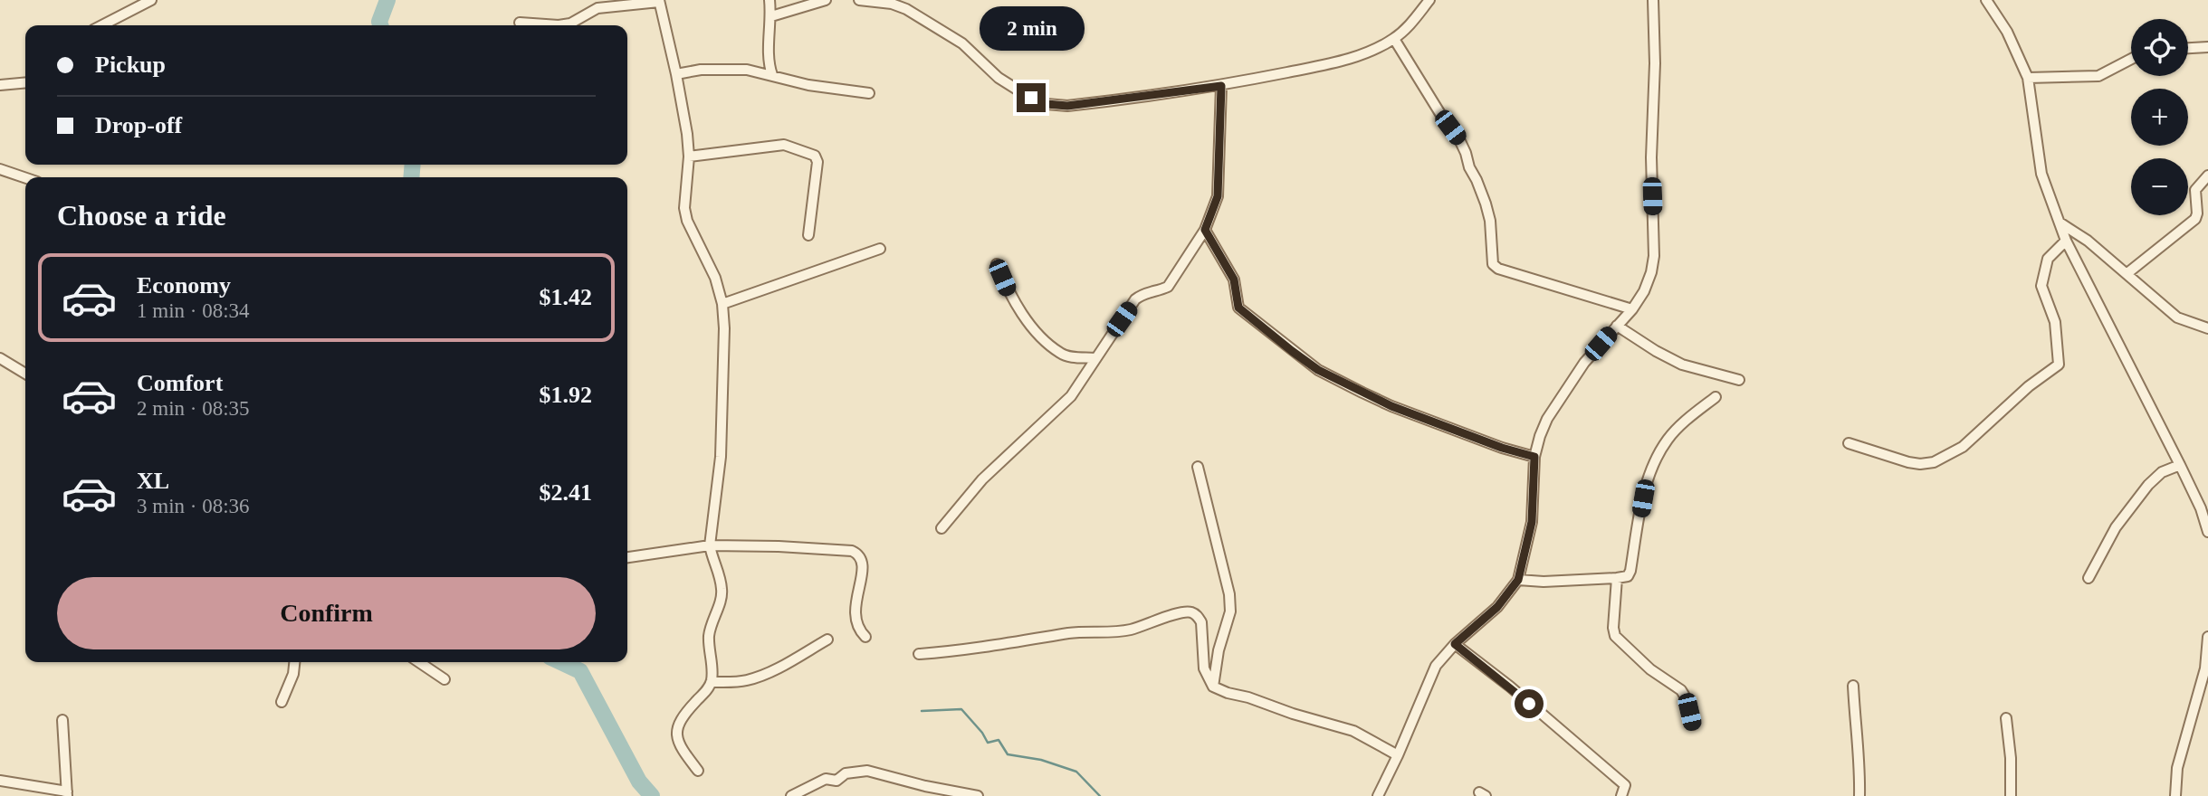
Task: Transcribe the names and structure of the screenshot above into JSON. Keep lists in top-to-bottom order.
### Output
{
  "page": {
    "bubble": "2 min",
    "map_buttons": ["+", "−"],
    "banner": ["Pickup", "Drop-off"],
    "heading": "Choose a ride",
    "list": [
      {
        "name": "Economy",
        "note": "1 min · 08:34",
        "value": "$1.42"
      },
      {
        "name": "Comfort",
        "note": "2 min · 08:35",
        "value": "$1.92"
      },
      {
        "name": "XL",
        "note": "3 min · 08:36",
        "value": "$2.41"
      }
    ],
    "buttons": "Confirm"
  }
}
